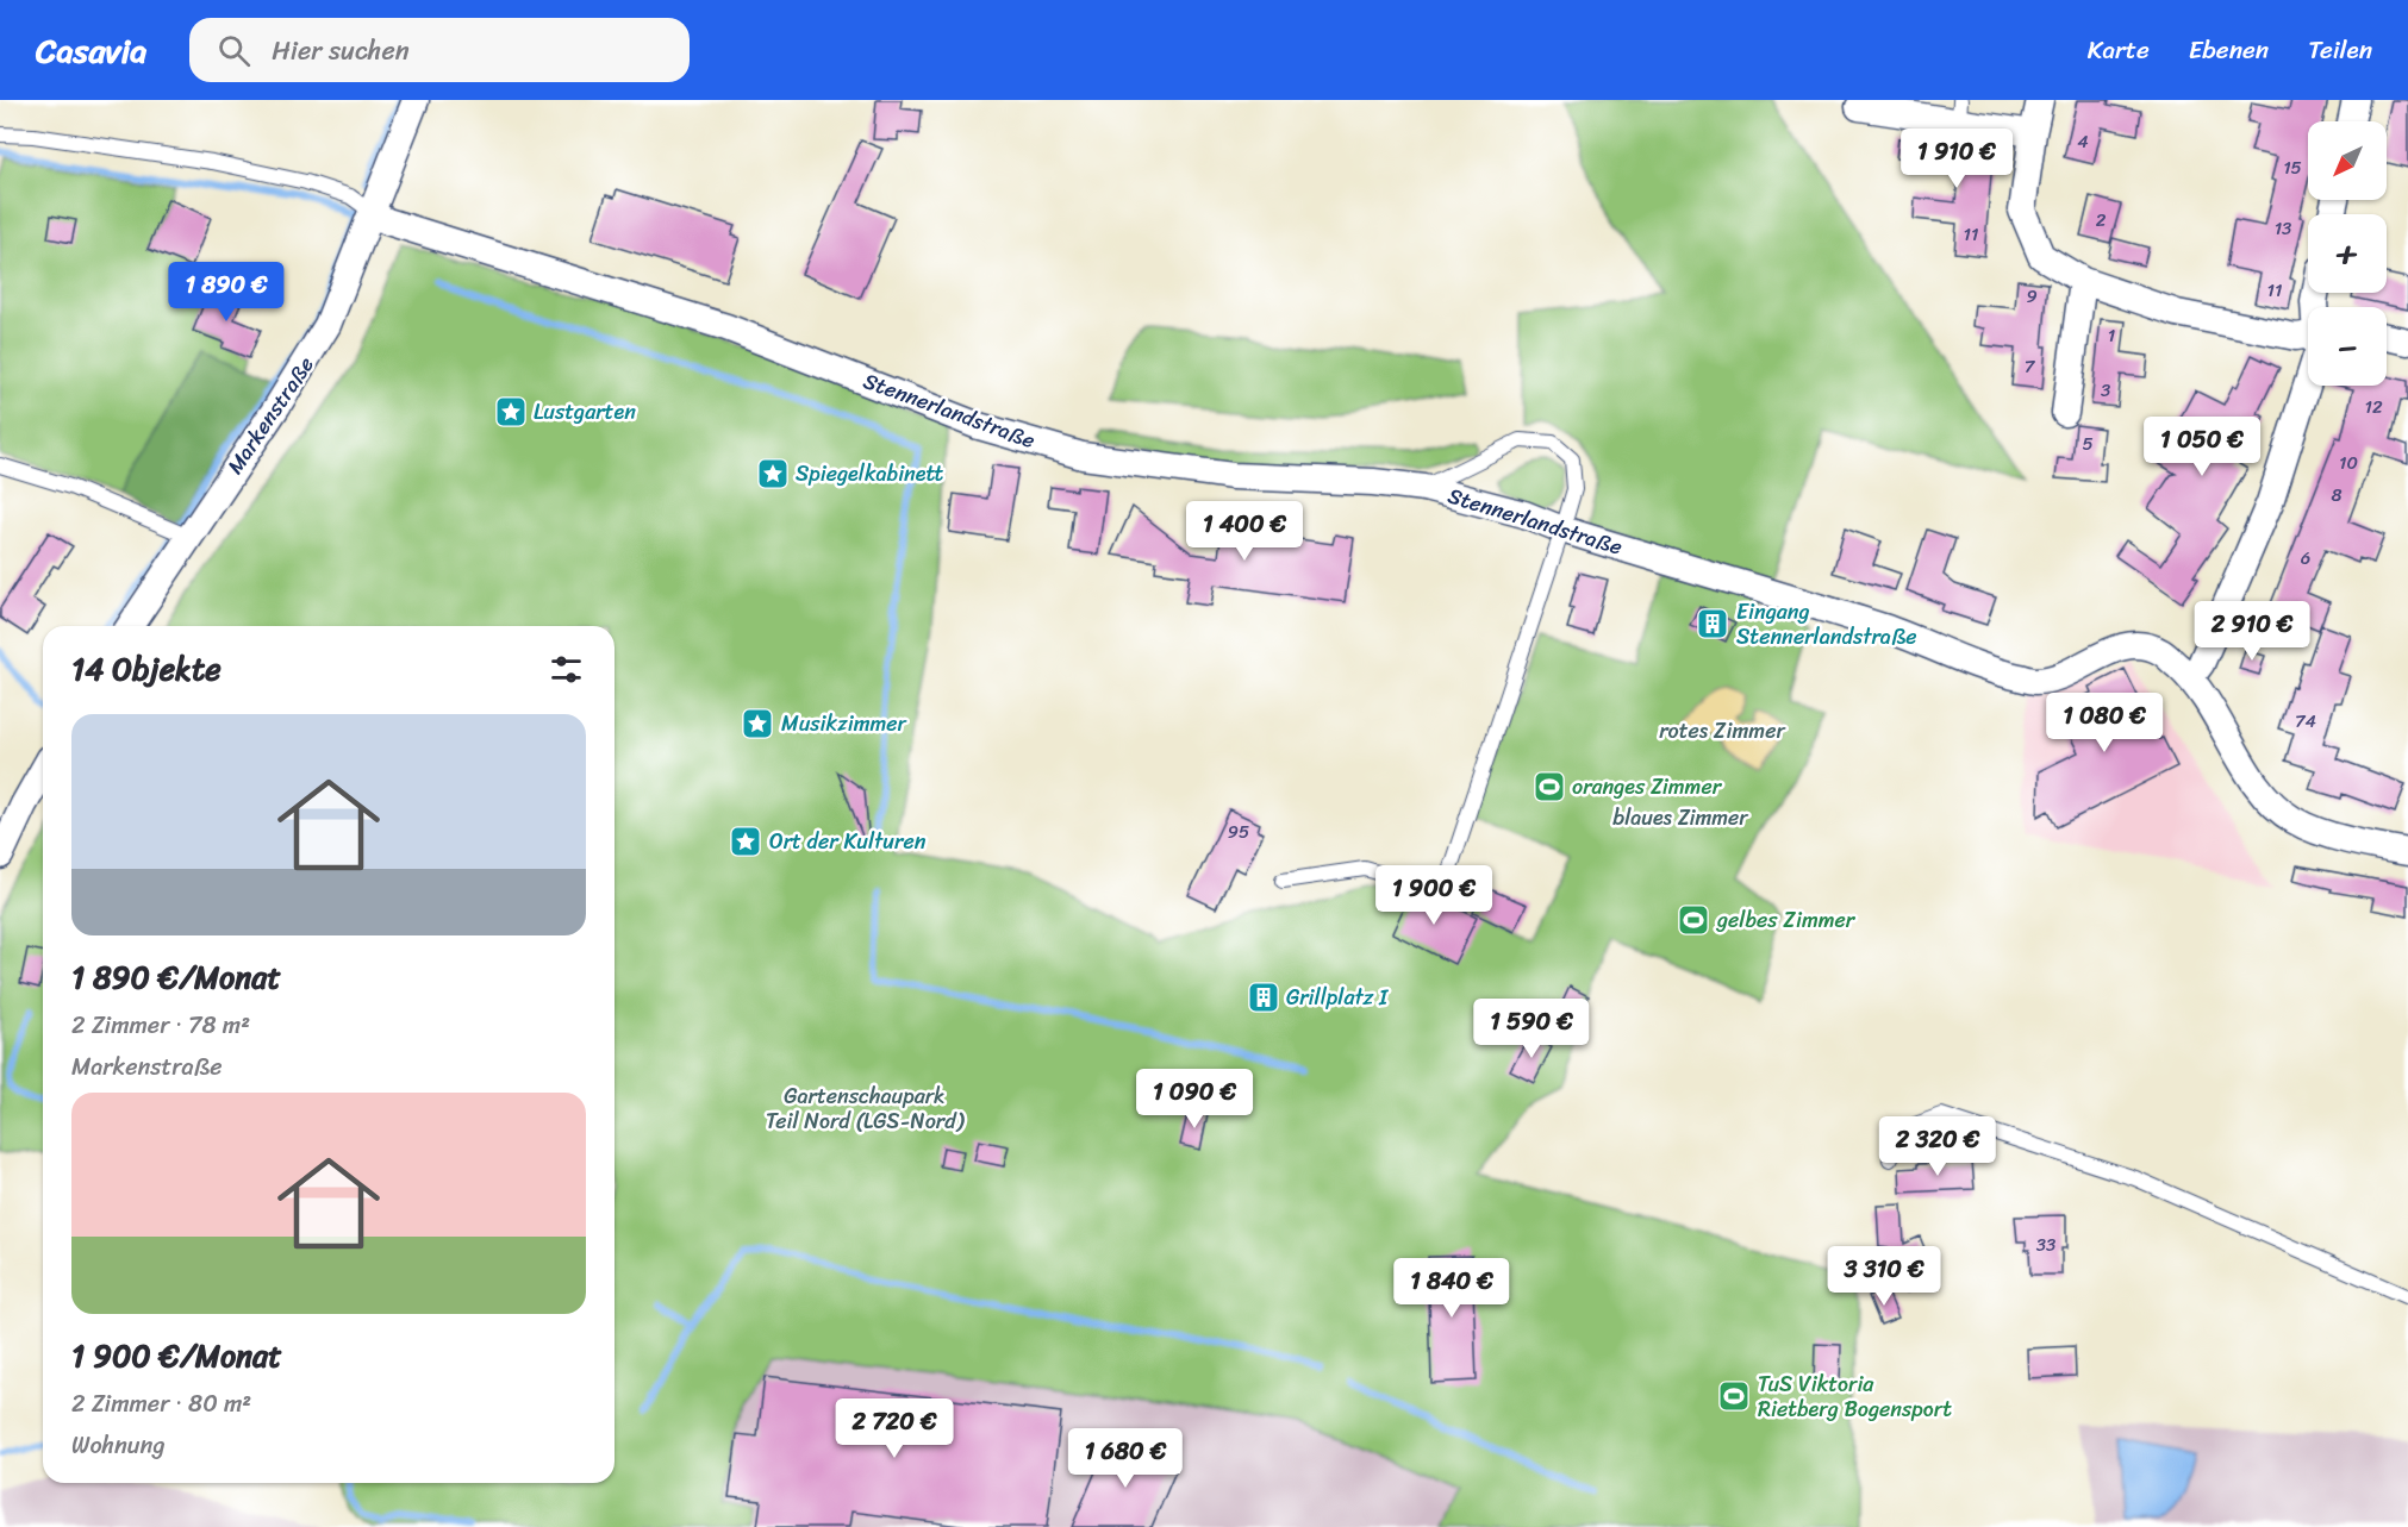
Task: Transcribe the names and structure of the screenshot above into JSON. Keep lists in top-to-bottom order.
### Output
{
  "streets": {
    "street": ["Stennerlandstraße", "Markenstraße"]
  },
  "crossings": [
    ["Stennerlandstraße", "Markenstraße"]
  ],
  "parks": ["rotes Zimmer", "blaues Zimmer", "Gartenschaupark Teil Nord (LGS-Nord)"],
  "places": {
    "place": [
      "Lustgarten",
      "Spiegelkabinett",
      "Musikzimmer",
      "Ort der Kulturen"
    ],
    "building": ["Eingang Stennerlandstraße", "Grillplatz I"],
    "sports": ["oranges Zimmer", "gelbes Zimmer", "TuS Viktoria Rietberg Bogensport"]
  },
  "house_numbers": [
    "4",
    "15",
    "2",
    "13",
    "11",
    "11",
    "9",
    "1",
    "7",
    "3",
    "12",
    "5",
    "10",
    "8",
    "6",
    "74",
    "95",
    "33"
  ],
  "north": "bottom left",
  "page": {
    "header": "Casavia",
    "search": "Hier suchen",
    "nav": ["Karte", "Ebenen", "Teilen"],
    "map_buttons": ["+", "−"],
    "price": [
      "1 910 €",
      "1 890 €",
      "1 050 €",
      "1 400 €",
      "2 910 €",
      "1 080 €",
      "1 900 €",
      "1 590 €",
      "1 090 €",
      "2 320 €",
      "3 310 €",
      "1 840 €",
      "2 720 €",
      "1 680 €"
    ],
    "heading": "14 Objekte",
    "list": [
      {
        "name": "1 890 €/Monat",
        "note": "2 Zimmer · 78 m² · Markenstraße"
      },
      {
        "name": "1 900 €/Monat",
        "note": "2 Zimmer · 80 m² · Wohnung"
      }
    ]
  }
}
